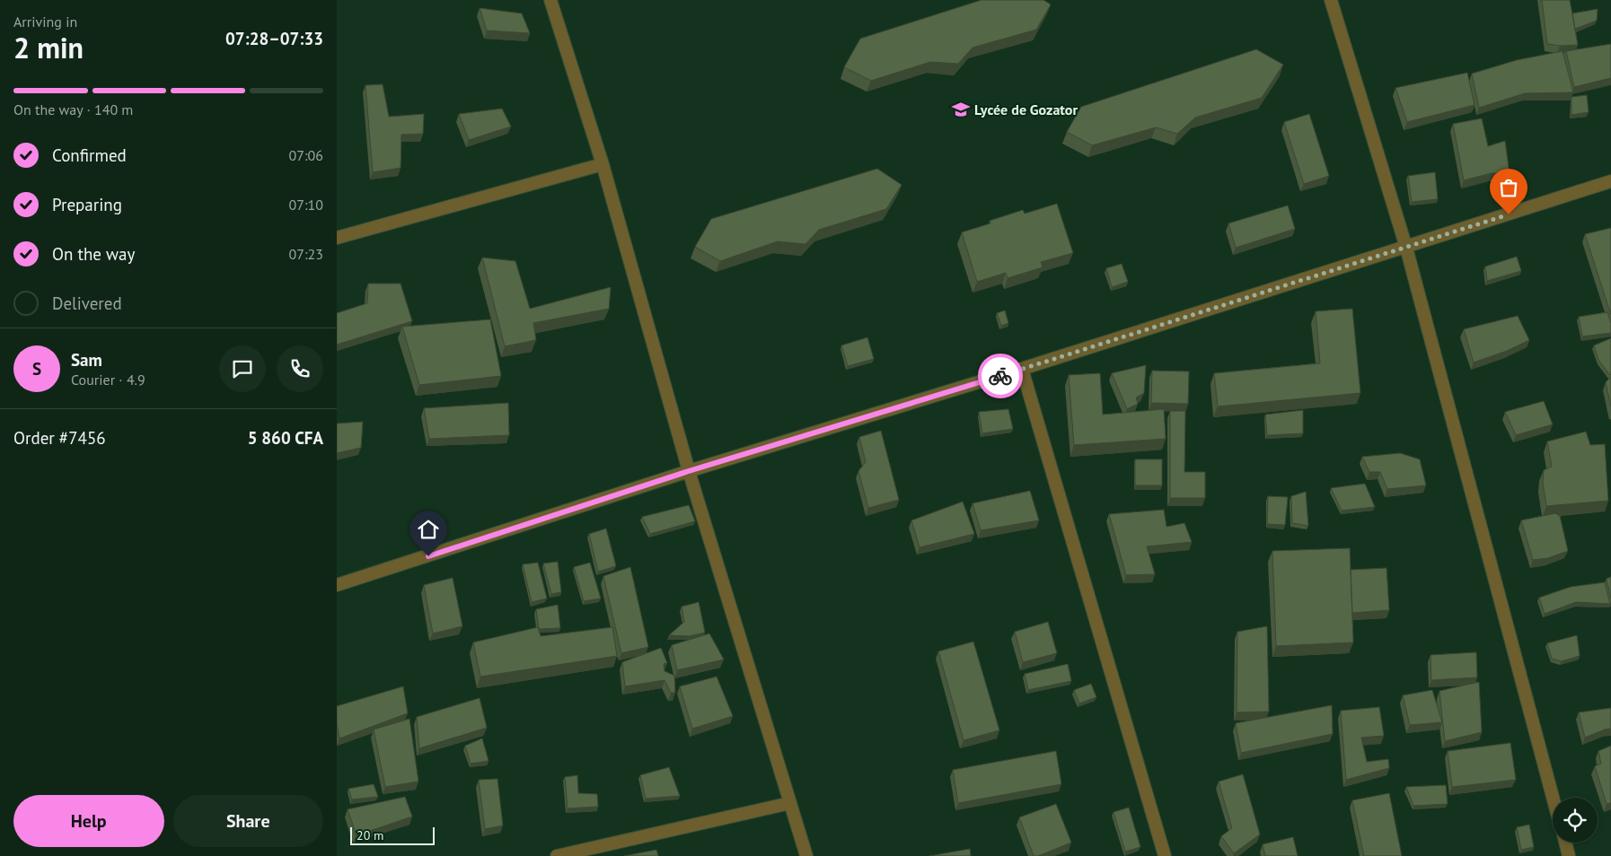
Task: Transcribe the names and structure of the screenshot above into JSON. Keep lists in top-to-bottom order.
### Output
{
  "places": {
    "school or university": ["Lycée de Gozator"]
  },
  "scale_bar": "20 m",
  "page": {
    "heading": ["2 min", "Arriving in", "07:28–07:33"],
    "panel": [
      "Sam",
      "Courier · 4.9",
      "Order #7456",
      "5 860 CFA"
    ],
    "bar": "On the way · 140 m",
    "list": [
      ["Confirmed", "07:06"],
      ["Preparing", "07:10"],
      ["On the way", "07:23"],
      "Delivered"
    ],
    "round": "S",
    "buttons": ["Help", "Share"],
    "scale": "20 m"
  }
}
